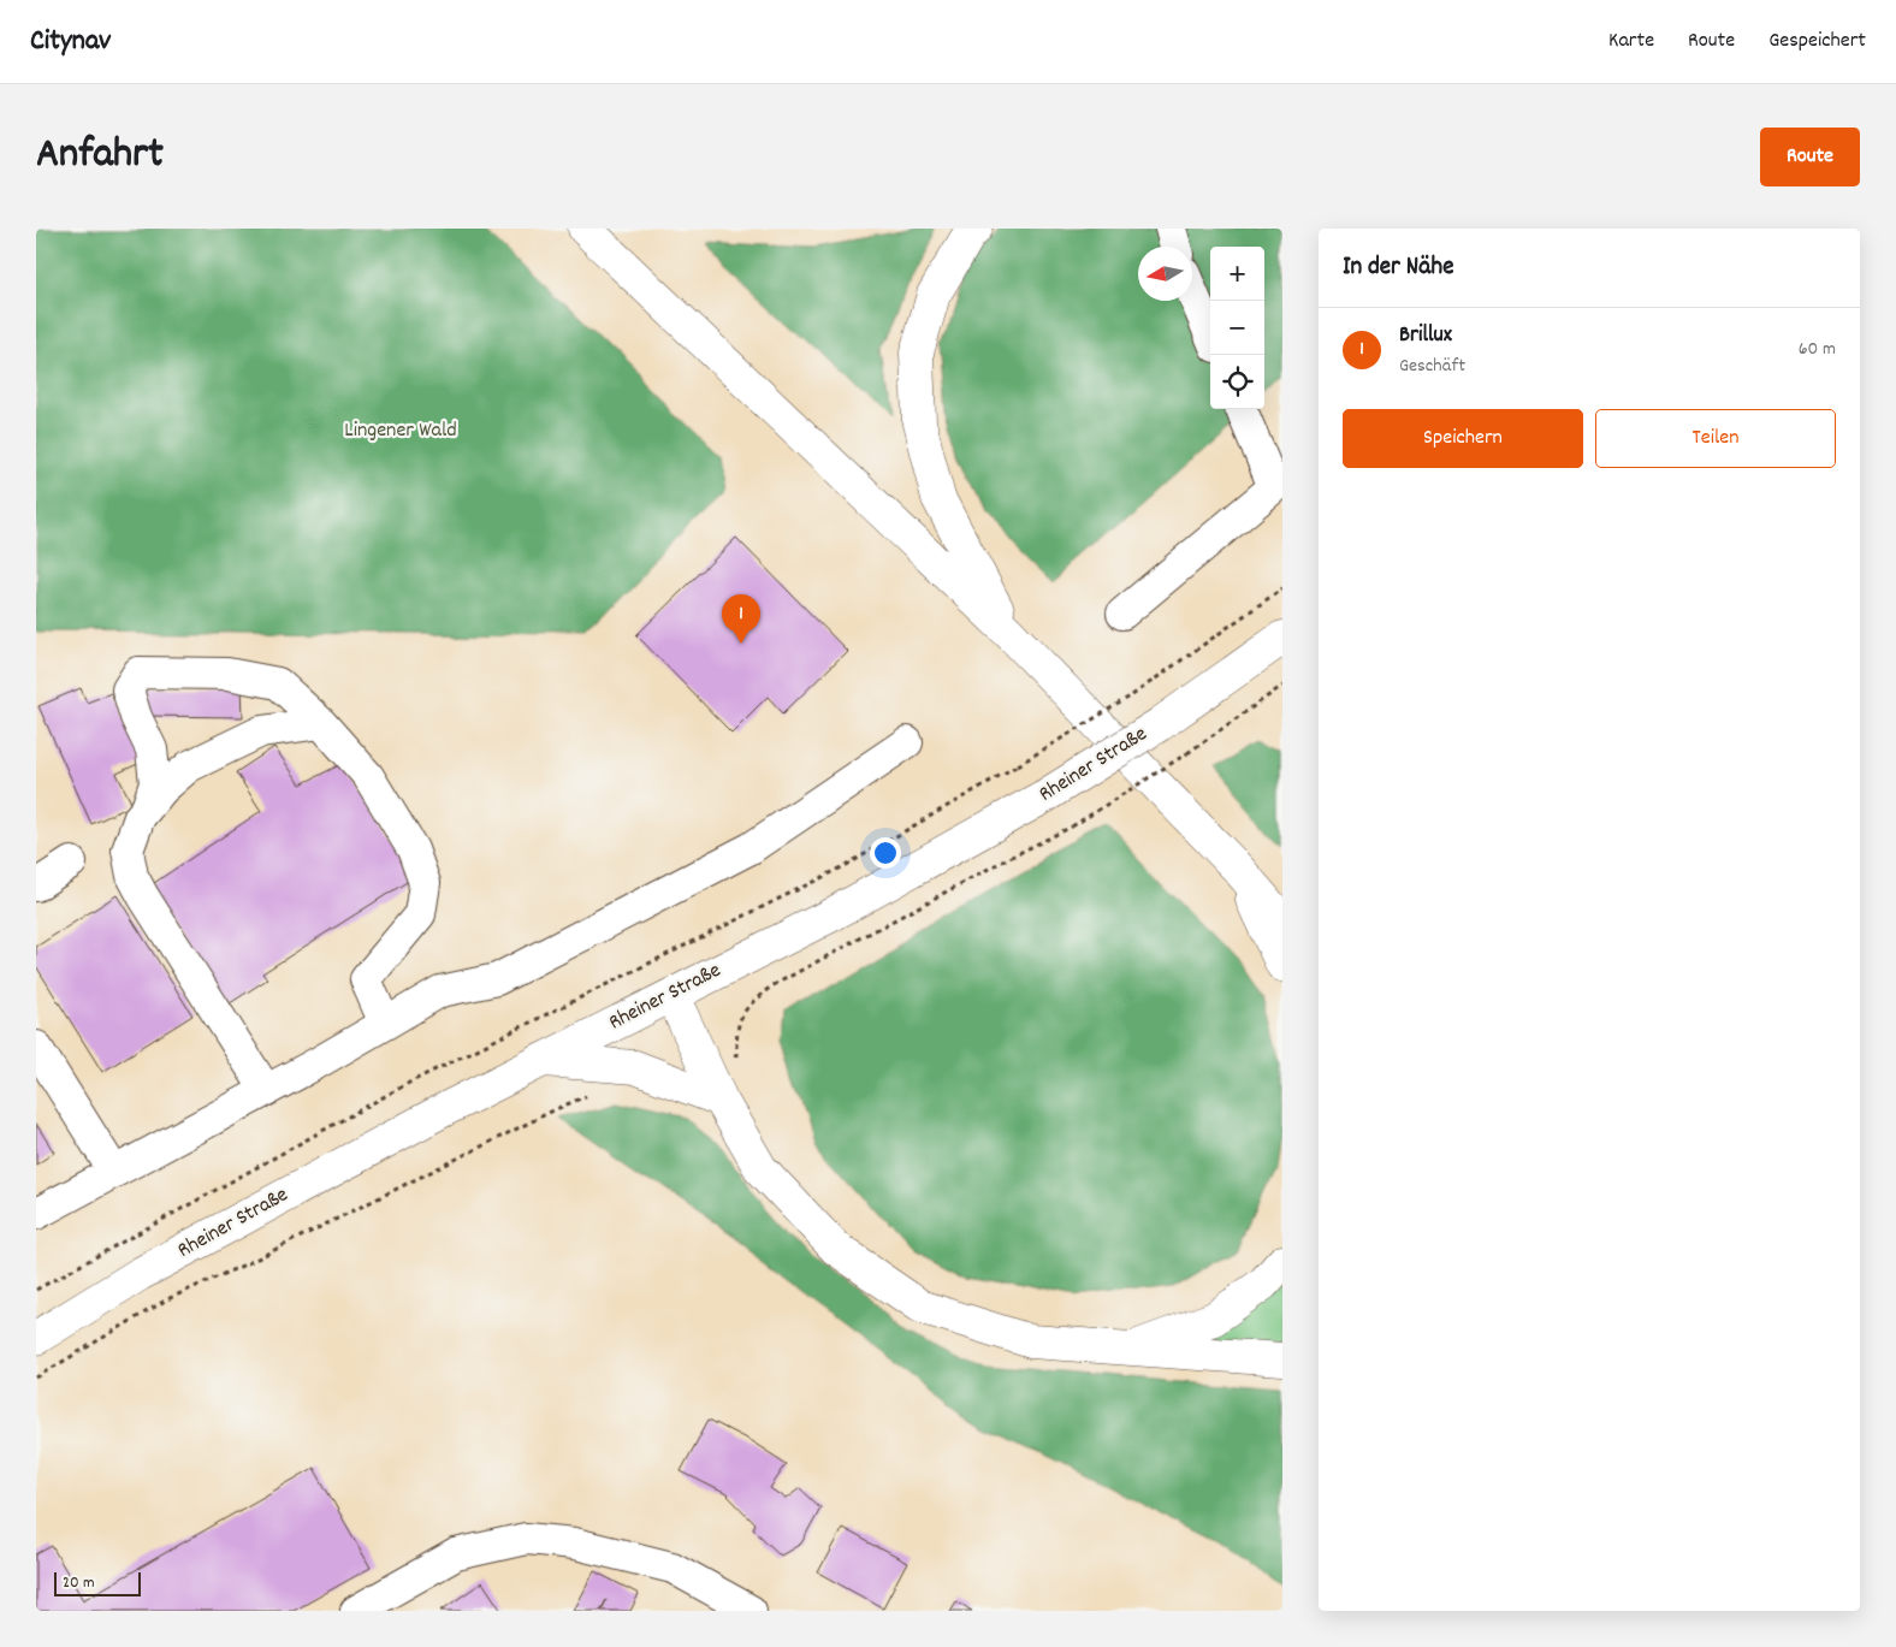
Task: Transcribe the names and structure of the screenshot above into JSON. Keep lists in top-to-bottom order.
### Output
{
  "streets": {
    "main road": ["Rheiner Straße"]
  },
  "parks": ["Lingener Wald"],
  "scale_bar": "20 m",
  "north": "left",
  "page": {
    "header": "Citynav",
    "nav": ["Karte", "Route", "Gespeichert"],
    "title": "Anfahrt",
    "buttons": [
      "Route",
      ["Speichern", "Teilen"]
    ],
    "heading": "In der Nähe",
    "map_buttons": ["+", "−"],
    "list": [
      {
        "mark": "1",
        "name": "Brillux",
        "note": "Geschäft",
        "value": "60 m"
      }
    ],
    "pins": "1",
    "scale": "20 m"
  }
}
